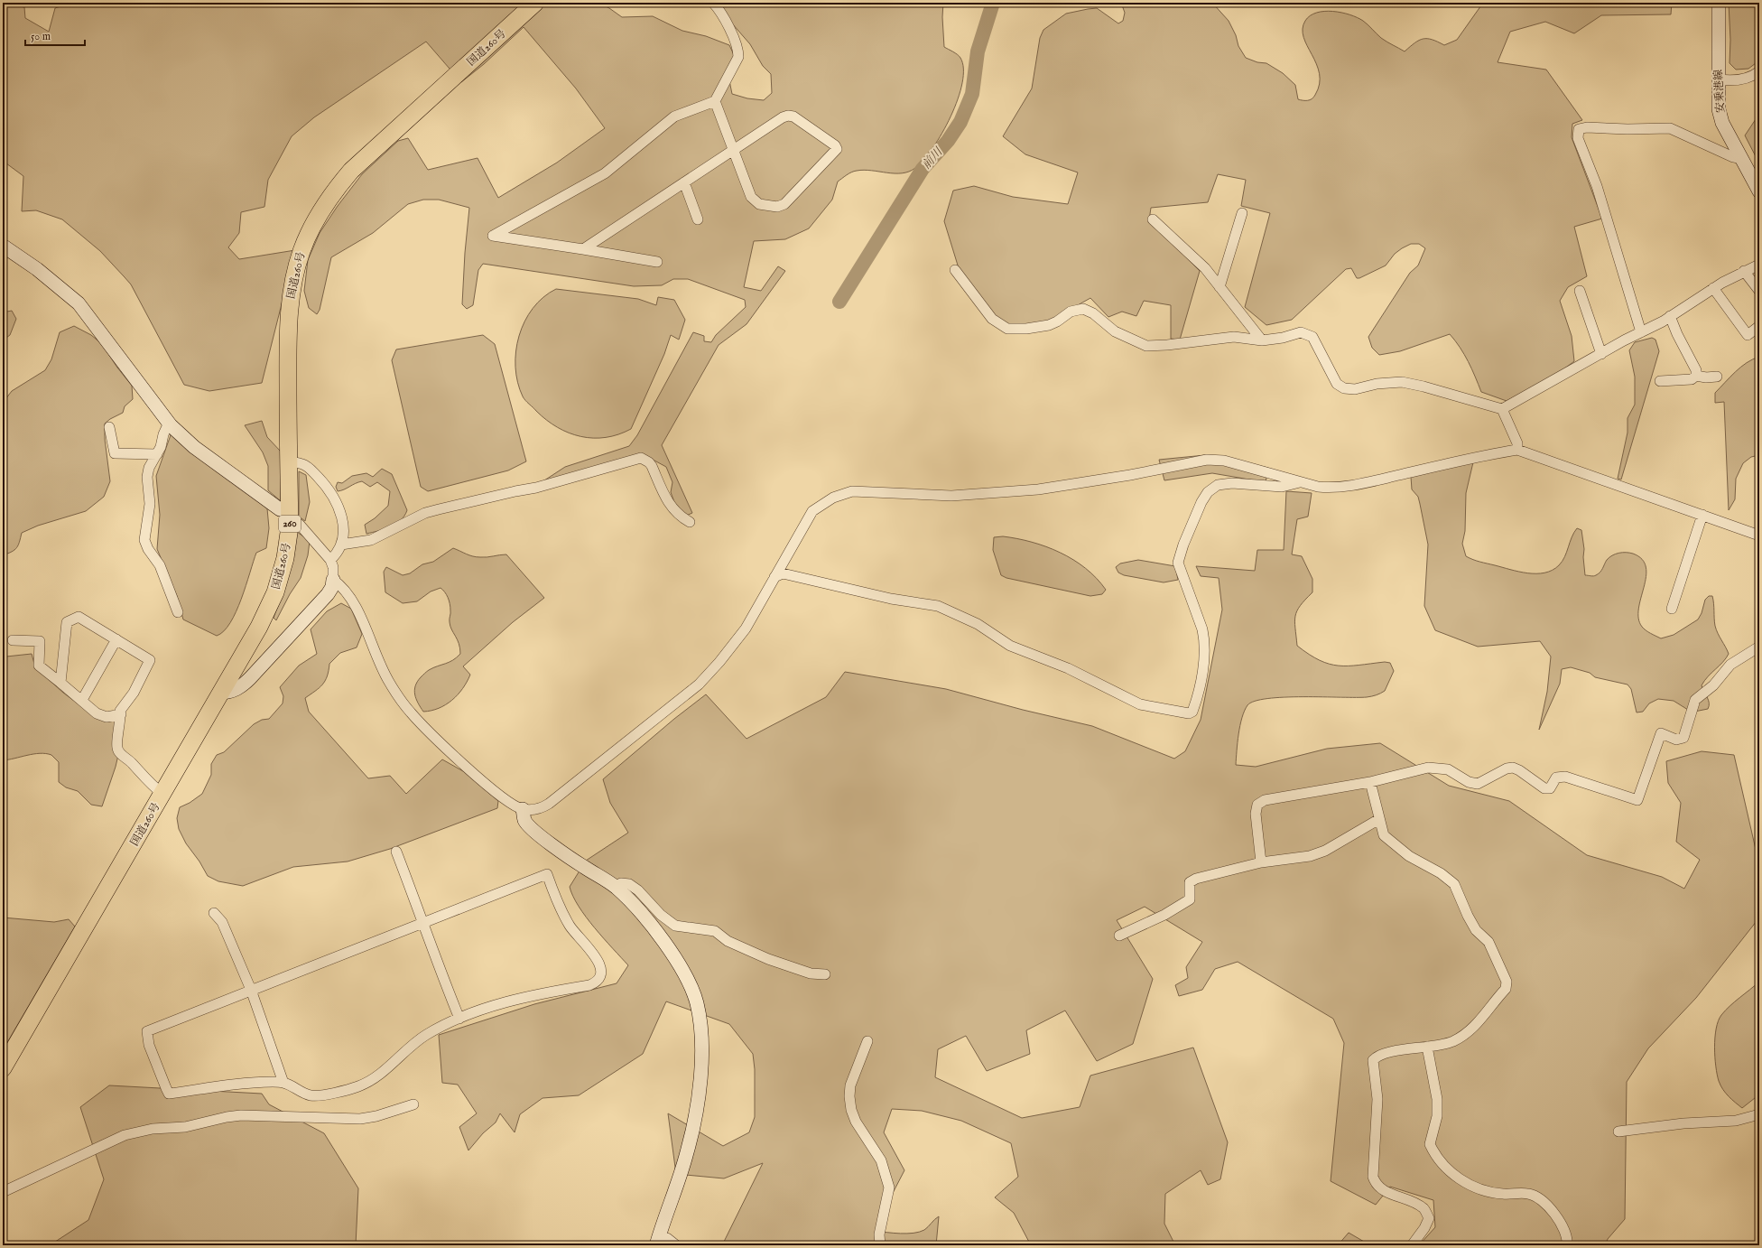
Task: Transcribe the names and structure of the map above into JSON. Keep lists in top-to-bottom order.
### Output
{
  "streets": {
    "highway": ["国道260号", "260"],
    "street": ["安乗港線"]
  },
  "water": ["前川"],
  "scale_bar": "50 m"
}
